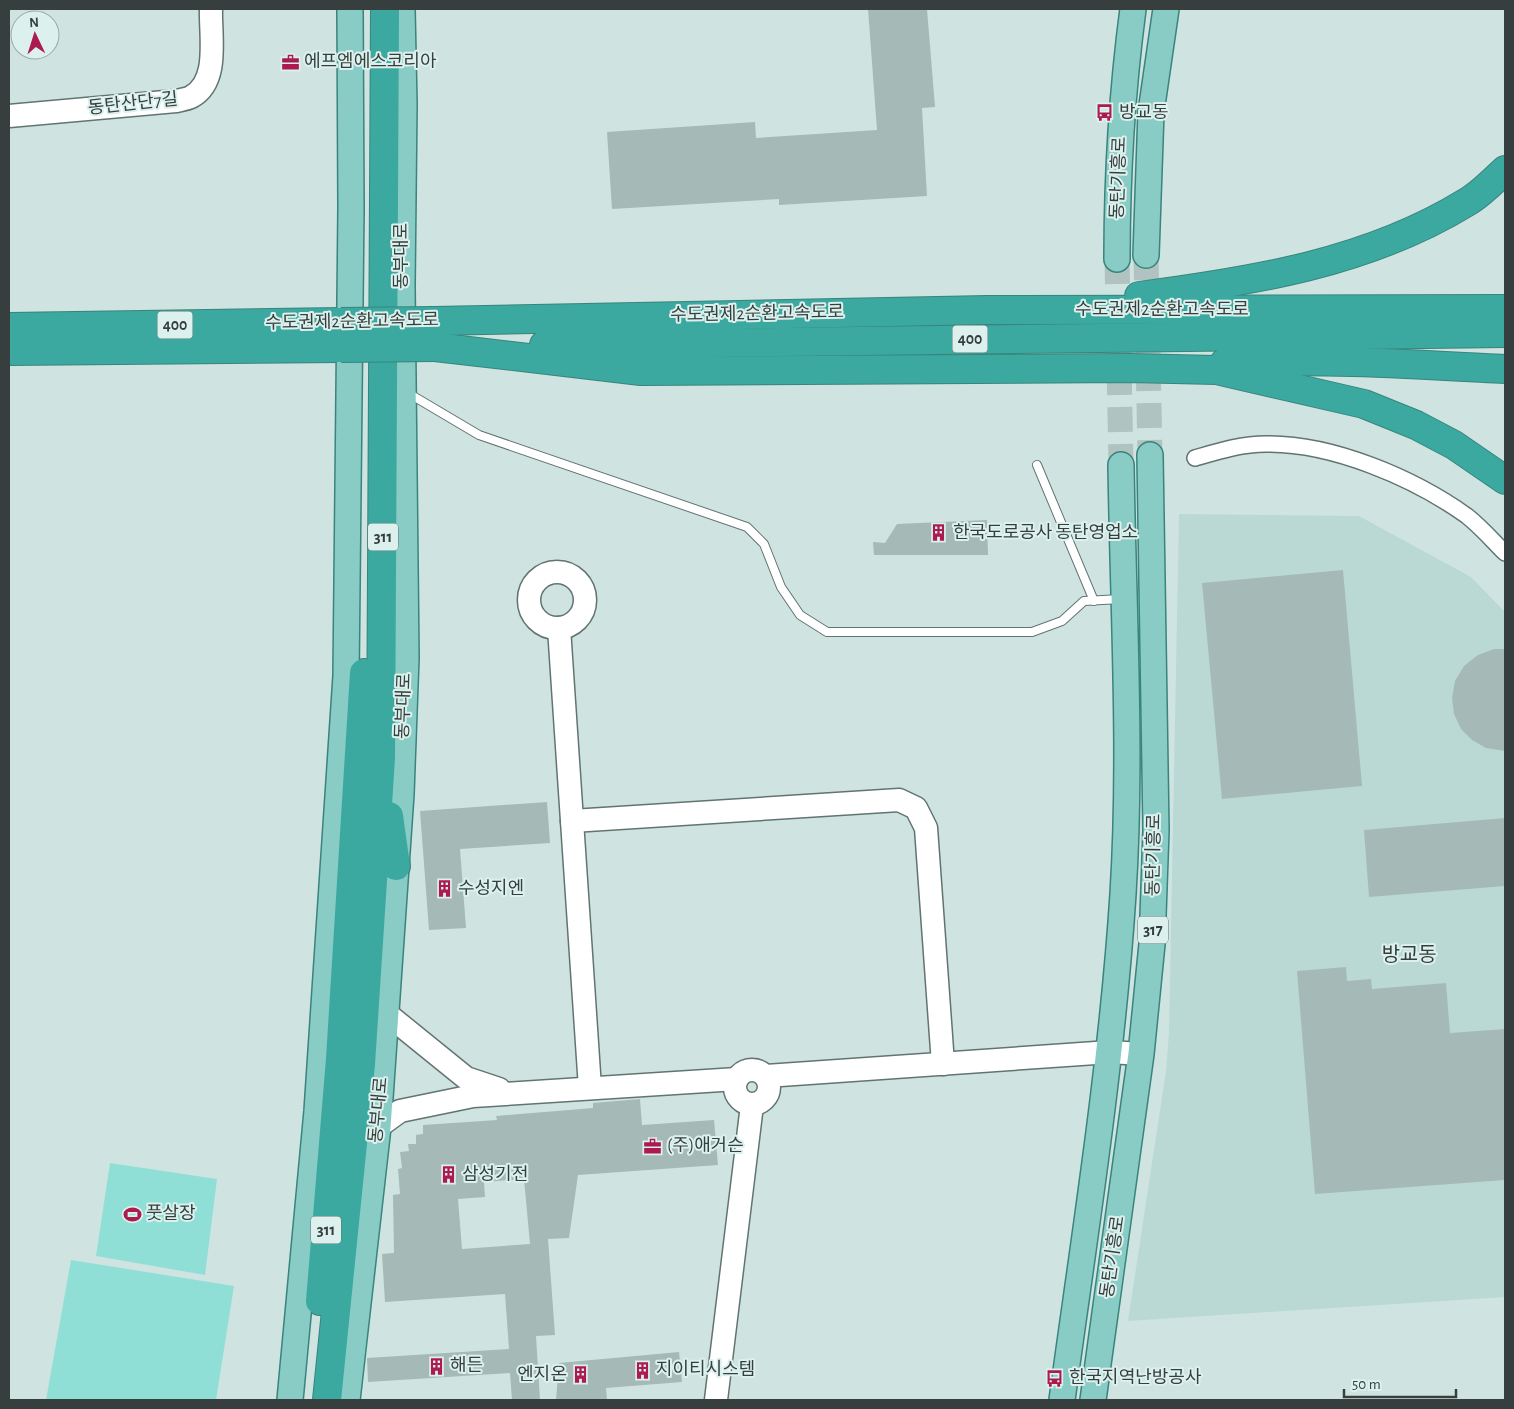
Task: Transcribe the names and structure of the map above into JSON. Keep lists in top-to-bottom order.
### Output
{
  "streets": {
    "highway": [
      "동부대로",
      "수도권제2순환고속도로",
      "400",
      "311"
    ],
    "main road": ["동탄기흥로", "317"],
    "street": ["동탄산단7길"]
  },
  "districts": ["방교동"],
  "places": {
    "office": ["에프엠에스코리아", "(주)애거슨"],
    "bus stop": ["방교동", "한국지역난방공사"],
    "building": [
      "한국도로공사 동탄영업소",
      "수성지엔",
      "삼성기전",
      "해든",
      "지이티시스템",
      "엔지온"
    ],
    "sports": ["풋살장"]
  },
  "scale_bar": "50 m",
  "north": "top"
}
